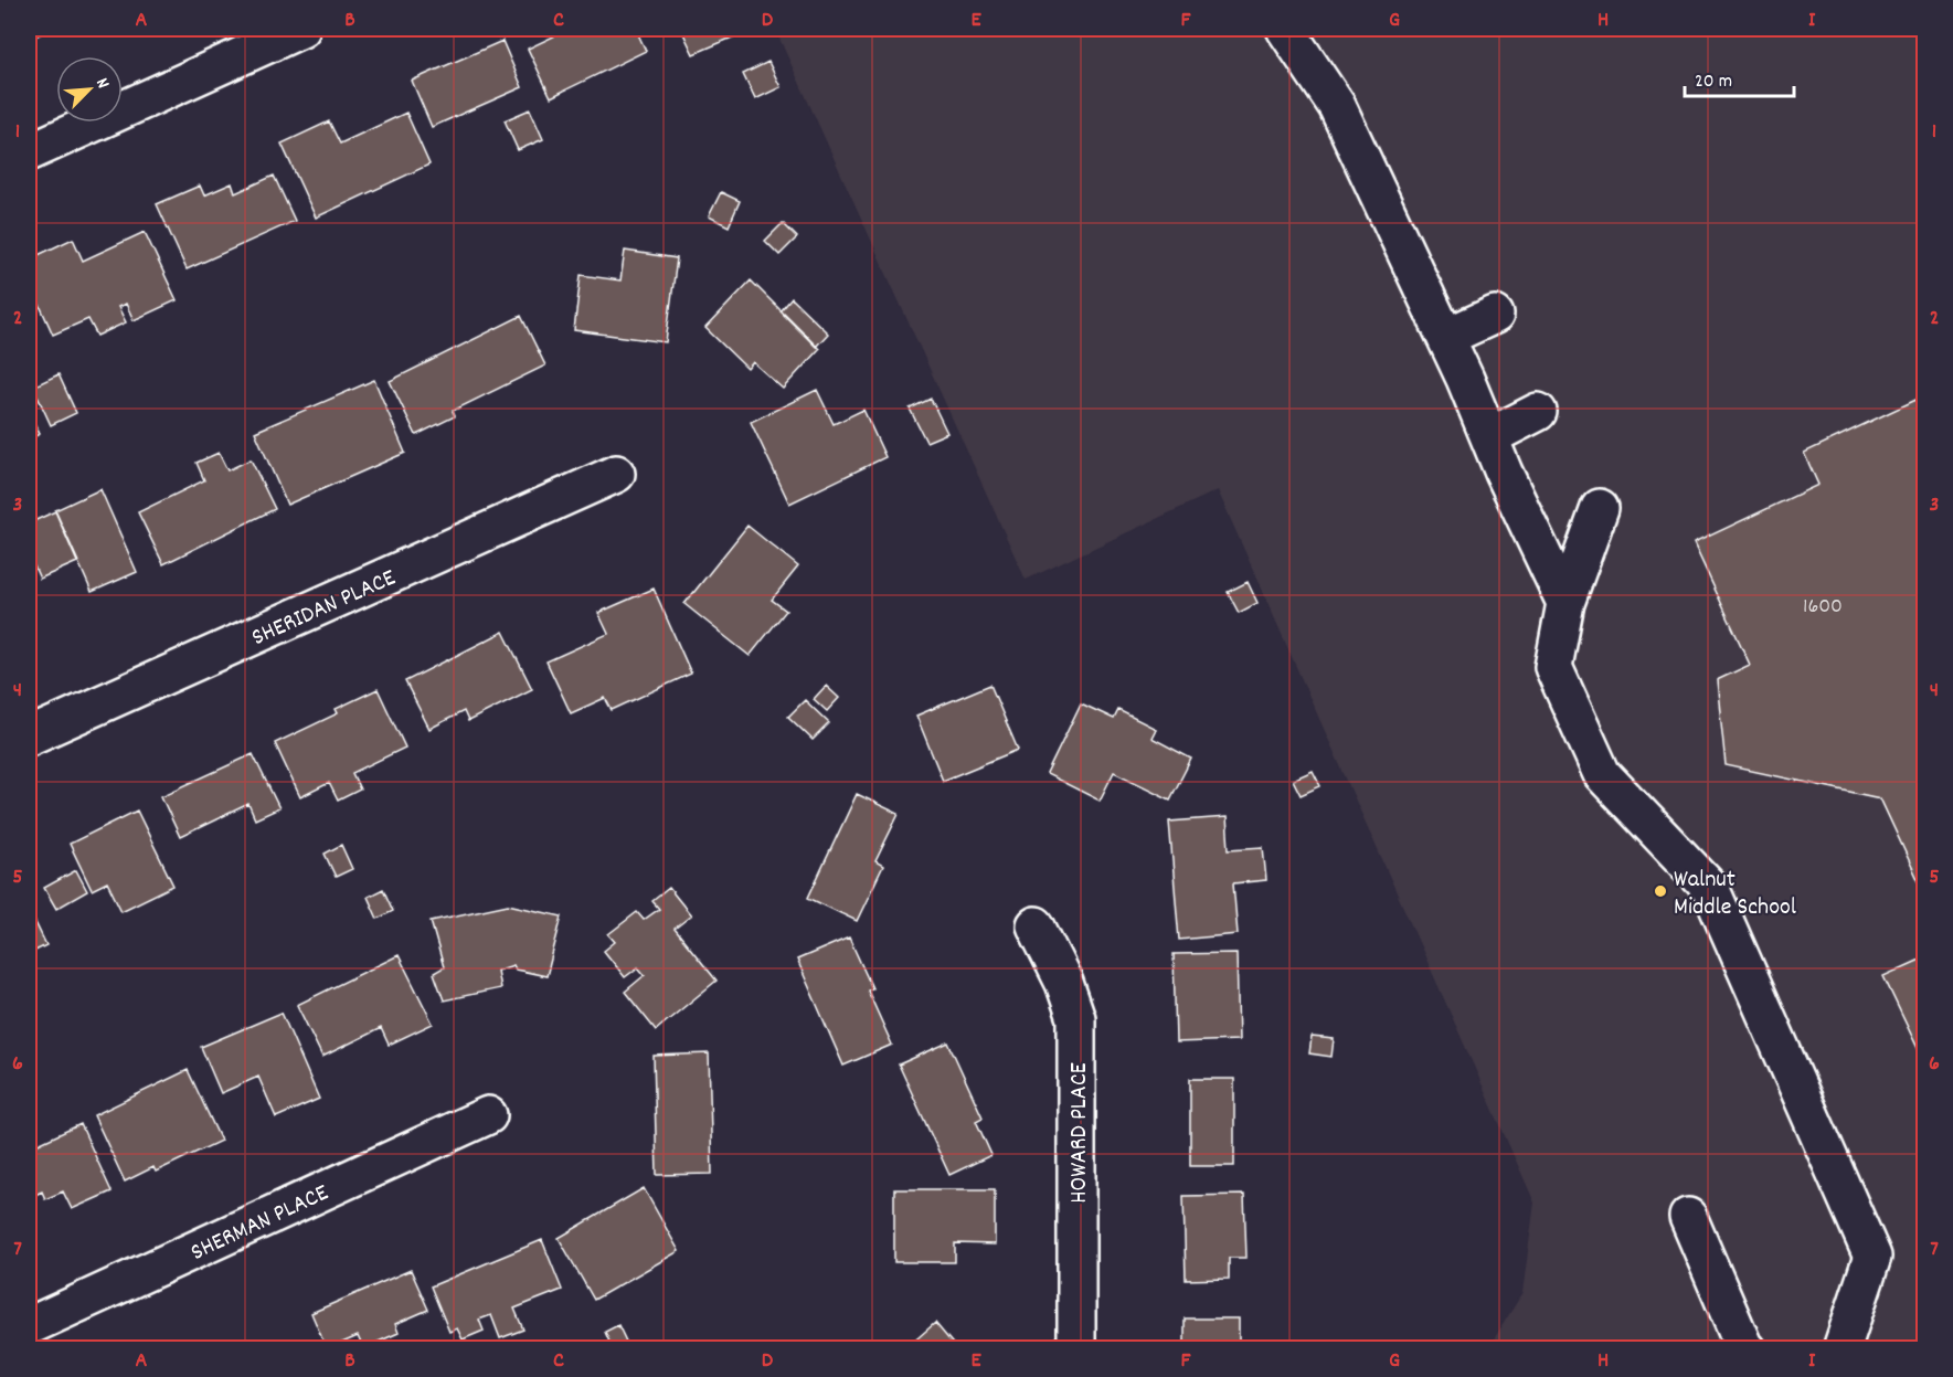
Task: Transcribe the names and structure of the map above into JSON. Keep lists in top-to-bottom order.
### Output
{
  "streets": {
    "street": ["SHERIDAN PLACE", "HOWARD PLACE", "SHERMAN PLACE"]
  },
  "places": ["Walnut Middle School"],
  "house_numbers": ["1600"],
  "scale_bar": "20 m",
  "north": "top right",
  "grid": {
    "columns": [
      "A",
      "B",
      "C",
      "D",
      "E",
      "F",
      "G",
      "H",
      "I"
    ],
    "rows": [
      "1",
      "2",
      "3",
      "4",
      "5",
      "6",
      "7"
    ]
  }
}
